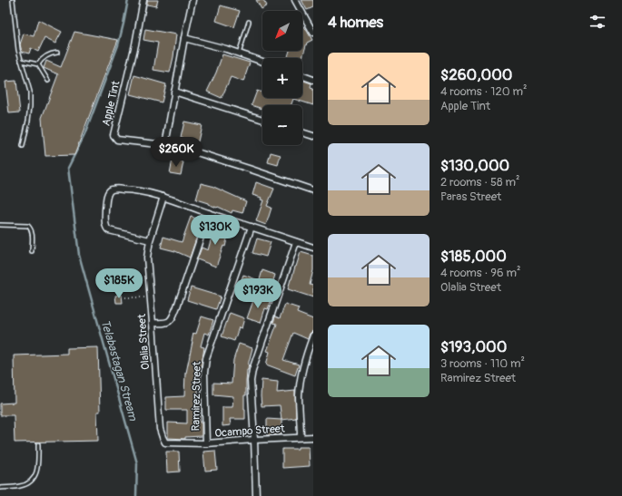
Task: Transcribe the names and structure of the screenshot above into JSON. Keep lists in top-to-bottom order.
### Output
{
  "streets": {
    "street": [
      "Apple Tint",
      "Olalia Street",
      "Ramirez Street",
      "Ocampo Street"
    ]
  },
  "crossings": [
    ["Olalia Street", "Ocampo Street"],
    ["Ramirez Street", "Ocampo Street"]
  ],
  "water": ["Telabastagan Stream"],
  "north": "bottom left",
  "page": {
    "heading": "4 homes",
    "map_buttons": ["+", "−"],
    "list": [
      {
        "name": "$260,000",
        "note": "4 rooms · 120 m² · Apple Tint"
      },
      {
        "name": "$130,000",
        "note": "2 rooms · 58 m² · Paras Street"
      },
      {
        "name": "$185,000",
        "note": "4 rooms · 96 m² · Olalia Street"
      },
      {
        "name": "$193,000",
        "note": "3 rooms · 110 m² · Ramirez Street"
      }
    ],
    "price": [
      "$260K",
      "$130K",
      "$185K",
      "$193K"
    ]
  }
}
